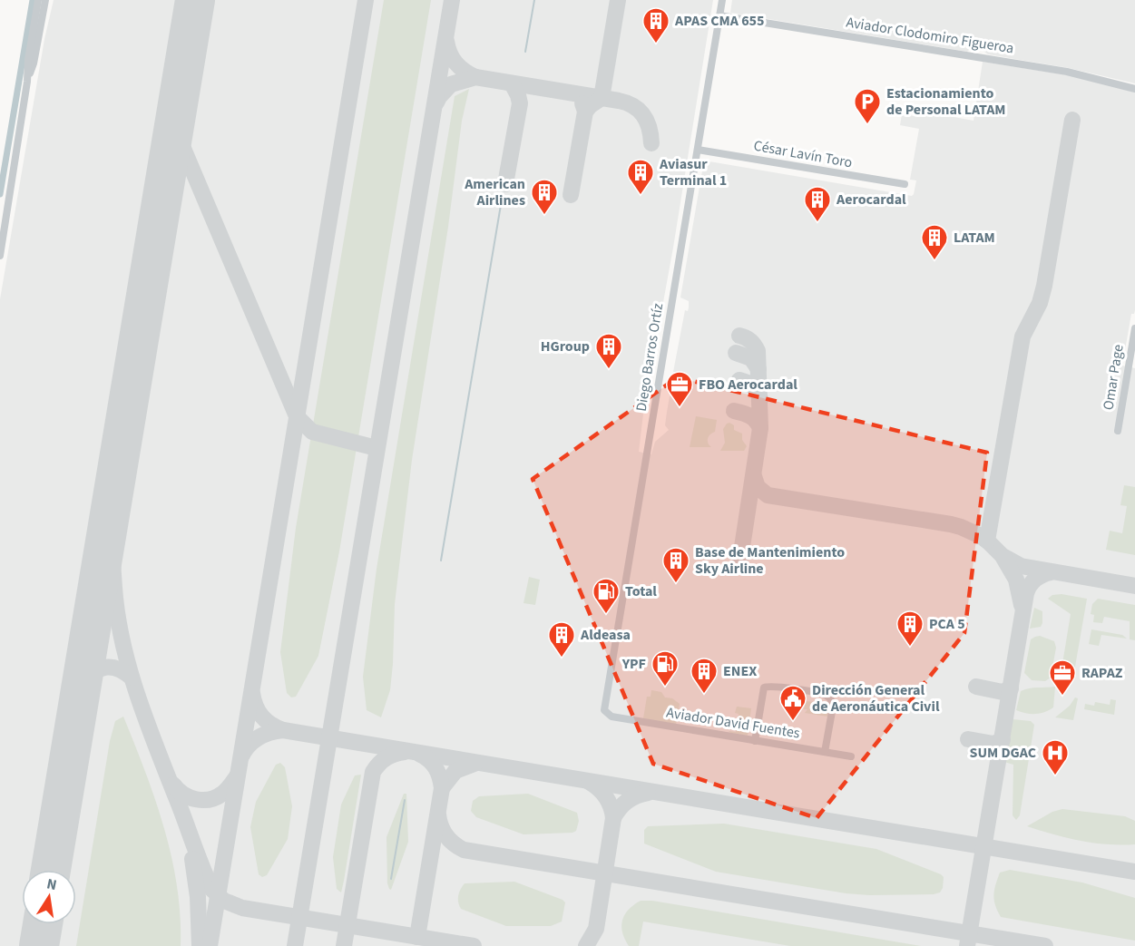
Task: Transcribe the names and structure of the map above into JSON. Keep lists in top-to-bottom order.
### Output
{
  "streets": {
    "street": [
      "Aviador Clodomiro Figueroa",
      "César Lavín Toro",
      "Diego Barros Ortíz",
      "Omar Page",
      "Aviador David Fuentes"
    ]
  },
  "crossings": [
    ["Aviador Clodomiro Figueroa", "Diego Barros Ortíz"],
    ["César Lavín Toro", "Diego Barros Ortíz"],
    ["Diego Barros Ortíz", "Aviador David Fuentes"]
  ],
  "places": {
    "building": [
      "APAS CMA 655",
      "Aviasur Terminal 1",
      "American Airlines",
      "Aerocardal",
      "LATAM",
      "HGroup",
      "Base de Mantenimiento Sky Airline",
      "PCA 5",
      "Aldeasa",
      "ENEX"
    ],
    "parking": ["Estacionamiento de Personal LATAM"],
    "office": ["FBO Aerocardal", "RAPAZ"],
    "fuel station": ["Total", "YPF"],
    "public building": ["Dirección General de Aeronáutica Civil"],
    "hospital": ["SUM DGAC"]
  },
  "north": "top"
}
